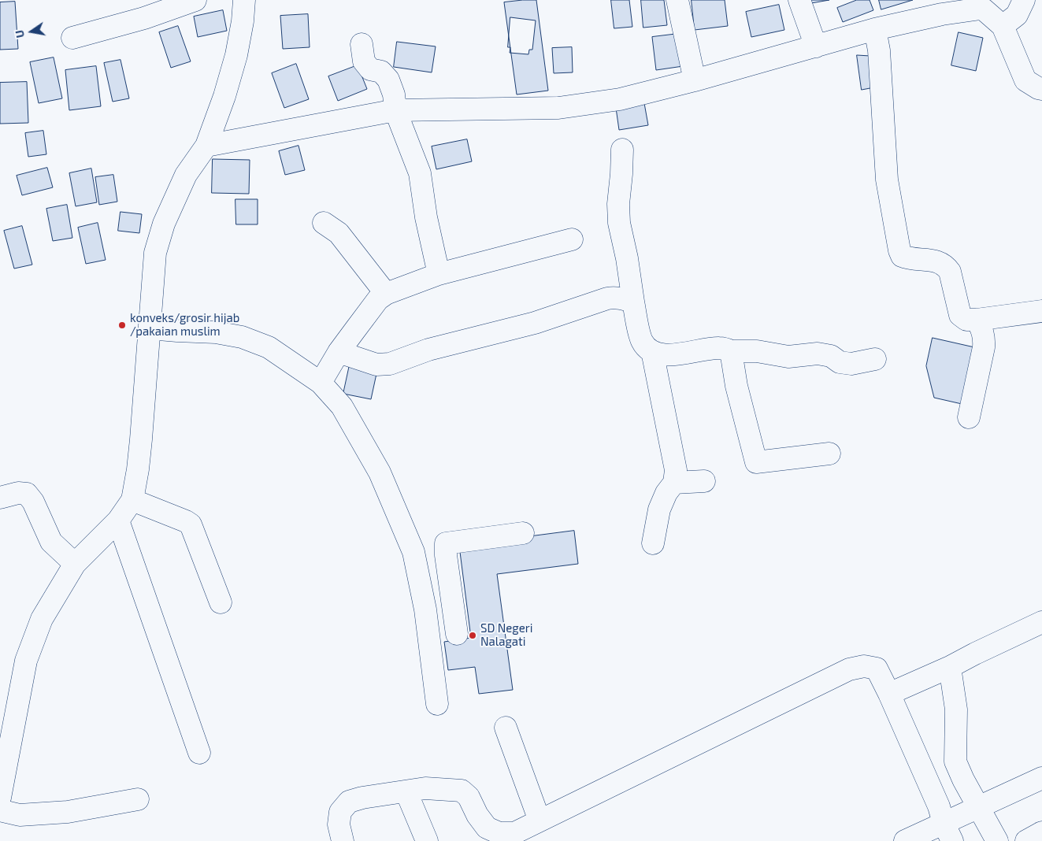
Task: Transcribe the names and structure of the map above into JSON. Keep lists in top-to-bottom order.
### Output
{
  "places": ["konveks/grosir hijab /pakaian muslim", "SD Negeri Nalagati"],
  "north": "left"
}
